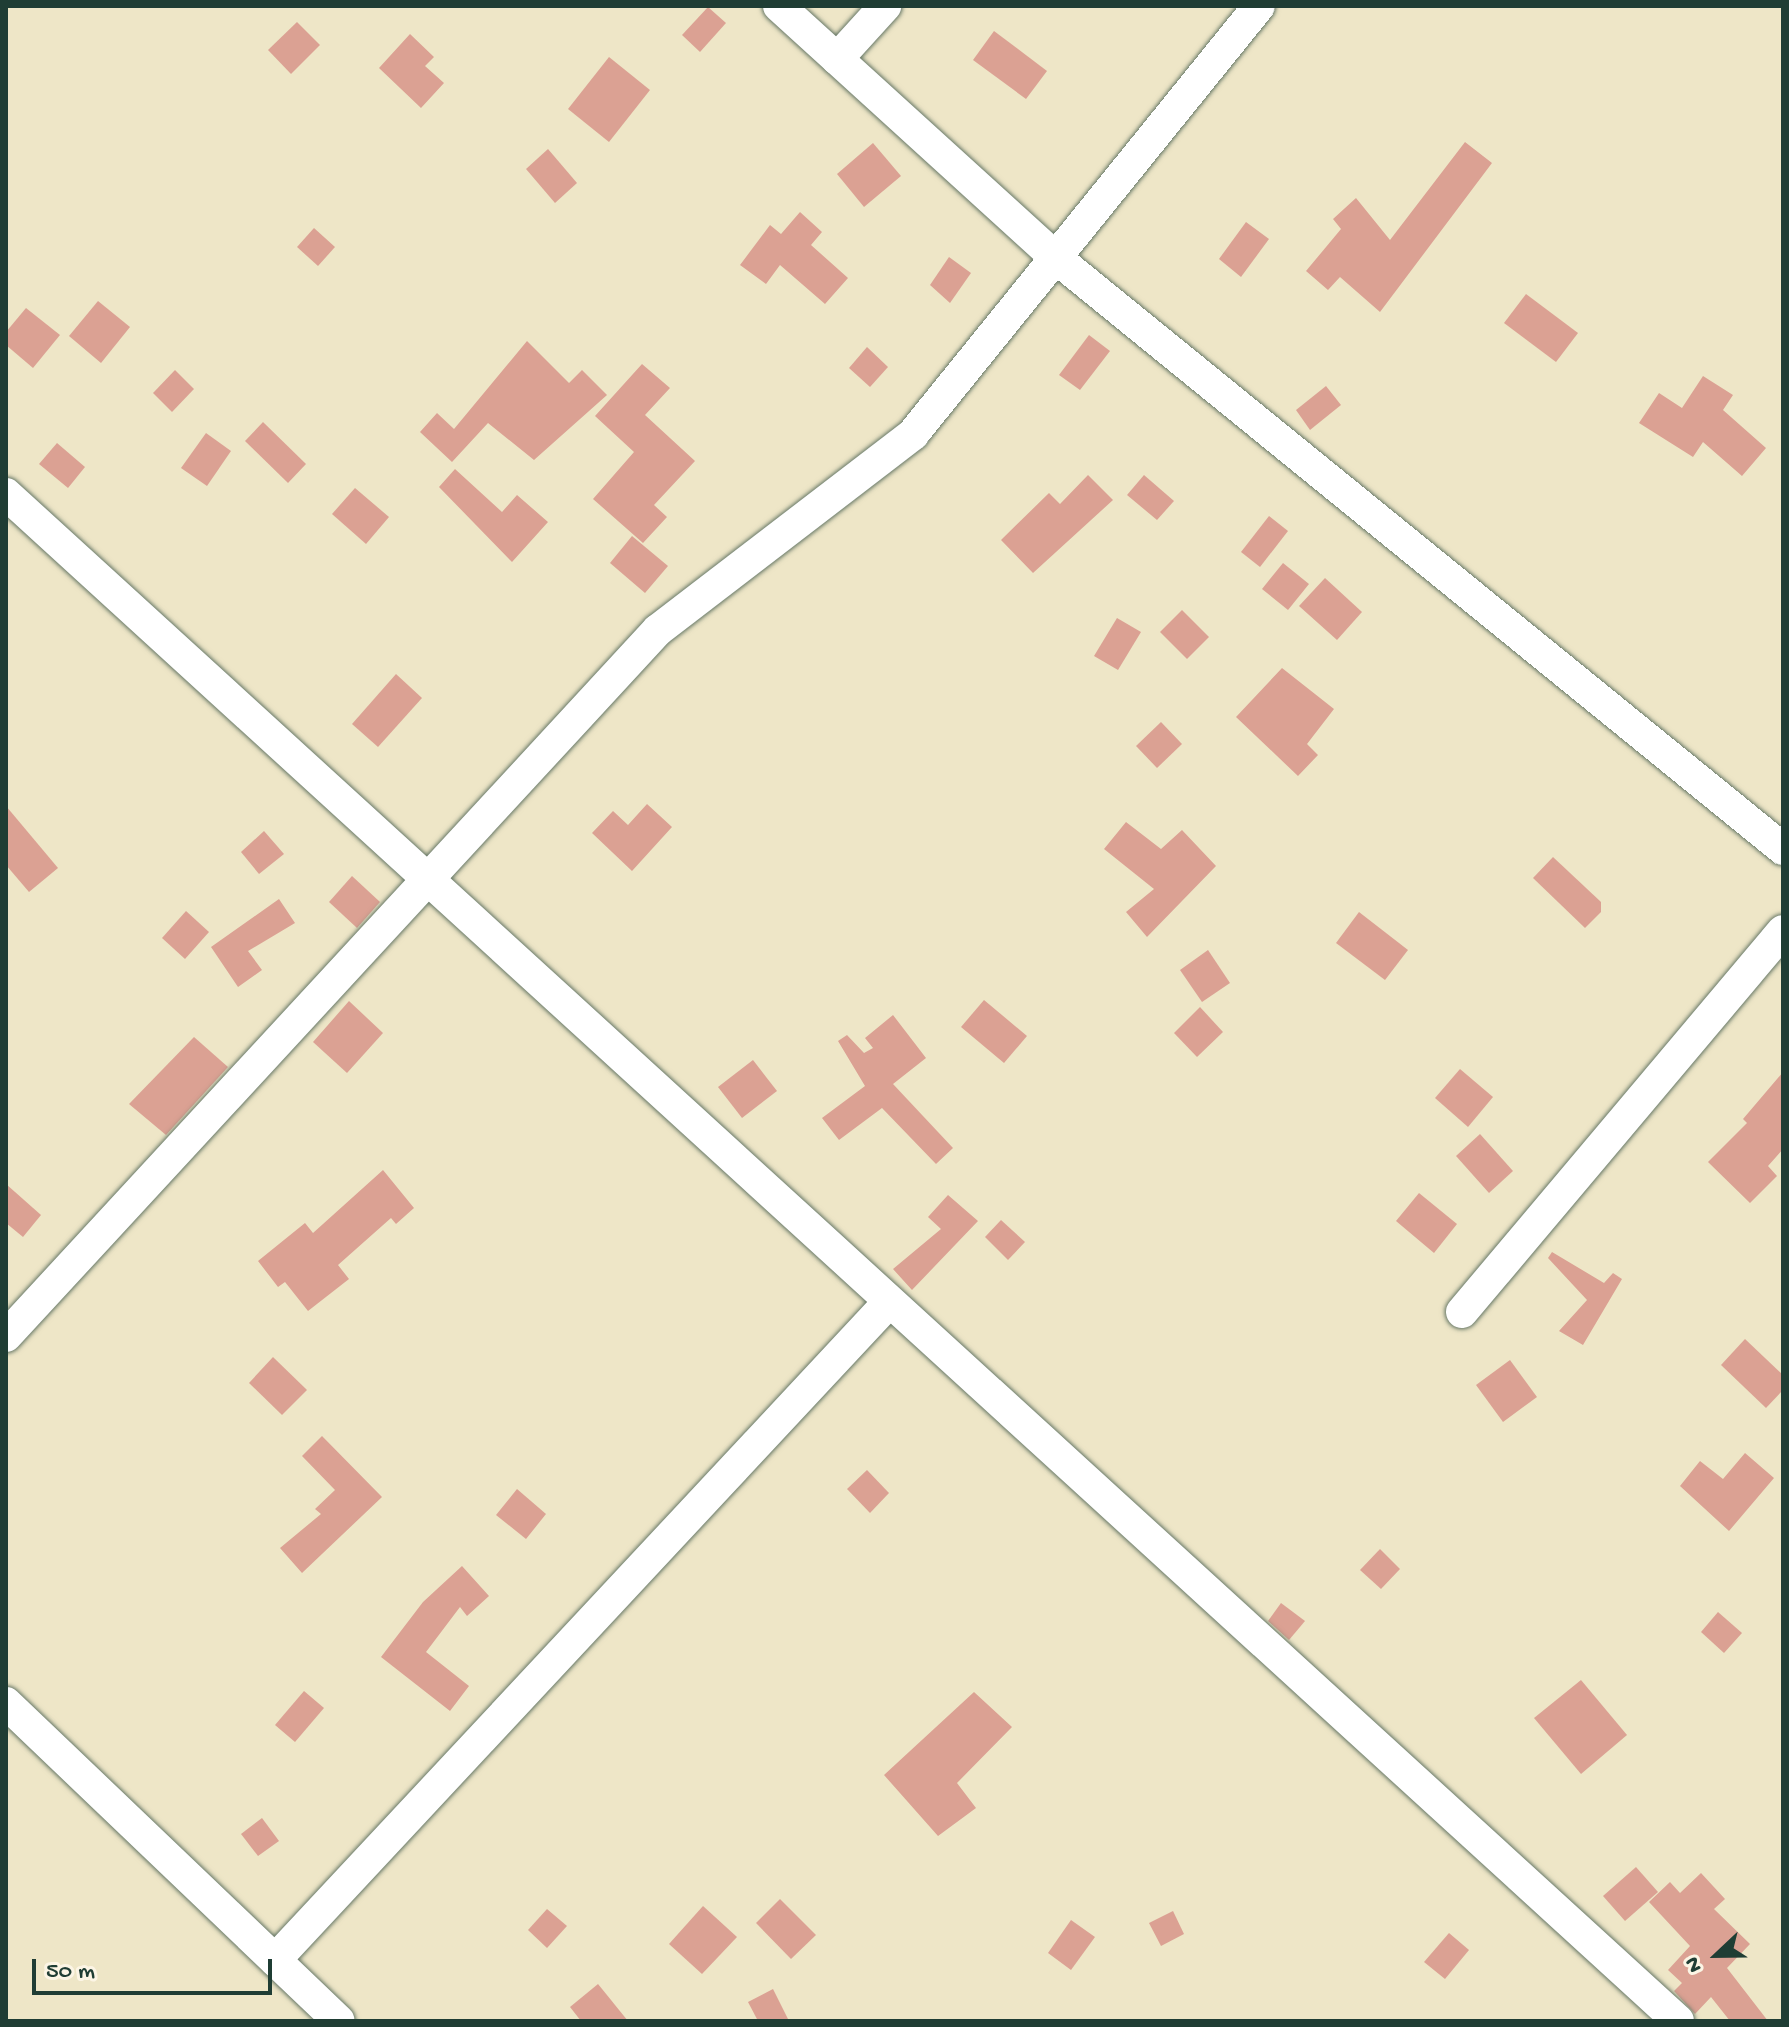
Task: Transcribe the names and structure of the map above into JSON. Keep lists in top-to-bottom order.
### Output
{
  "scale_bar": "50 m",
  "north": "left"
}
